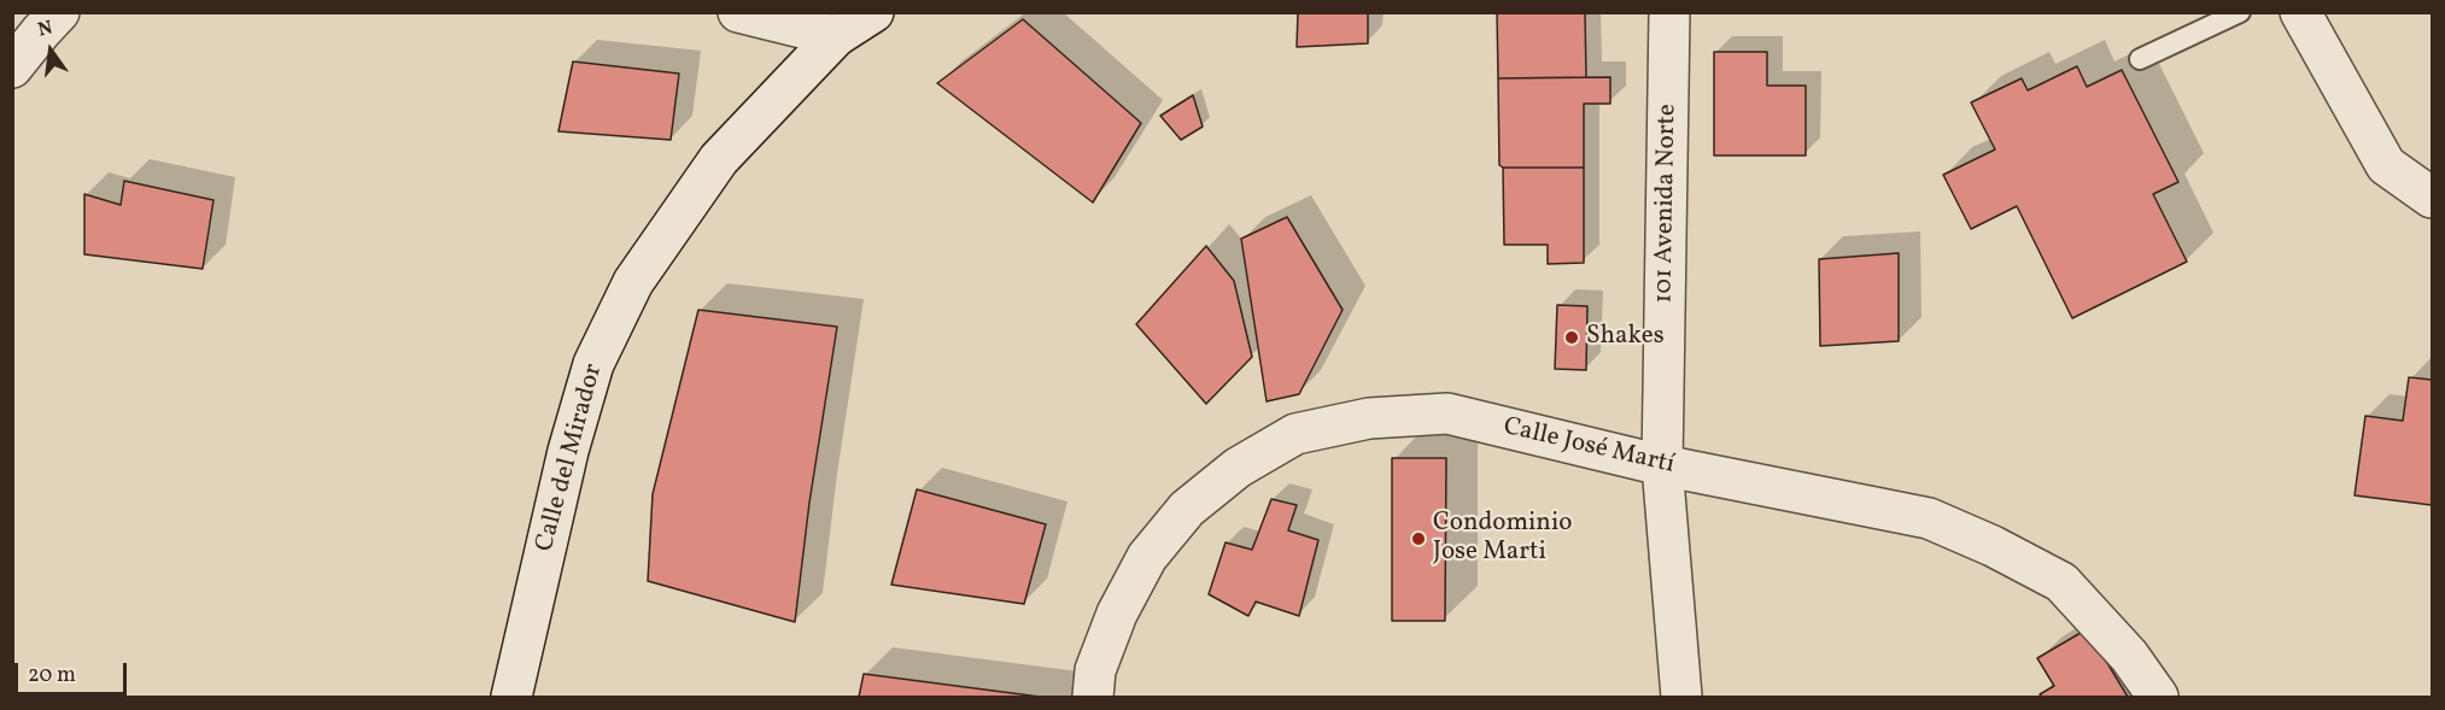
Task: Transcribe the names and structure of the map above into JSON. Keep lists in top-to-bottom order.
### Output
{
  "streets": {
    "street": ["101 Avenida Norte", "Calle José Martí", "Calle del Mirador"]
  },
  "crossings": [
    ["101 Avenida Norte", "Calle José Martí"]
  ],
  "places": ["Shakes", "Condominio Jose Marti"],
  "scale_bar": "20 m",
  "north": "top"
}
